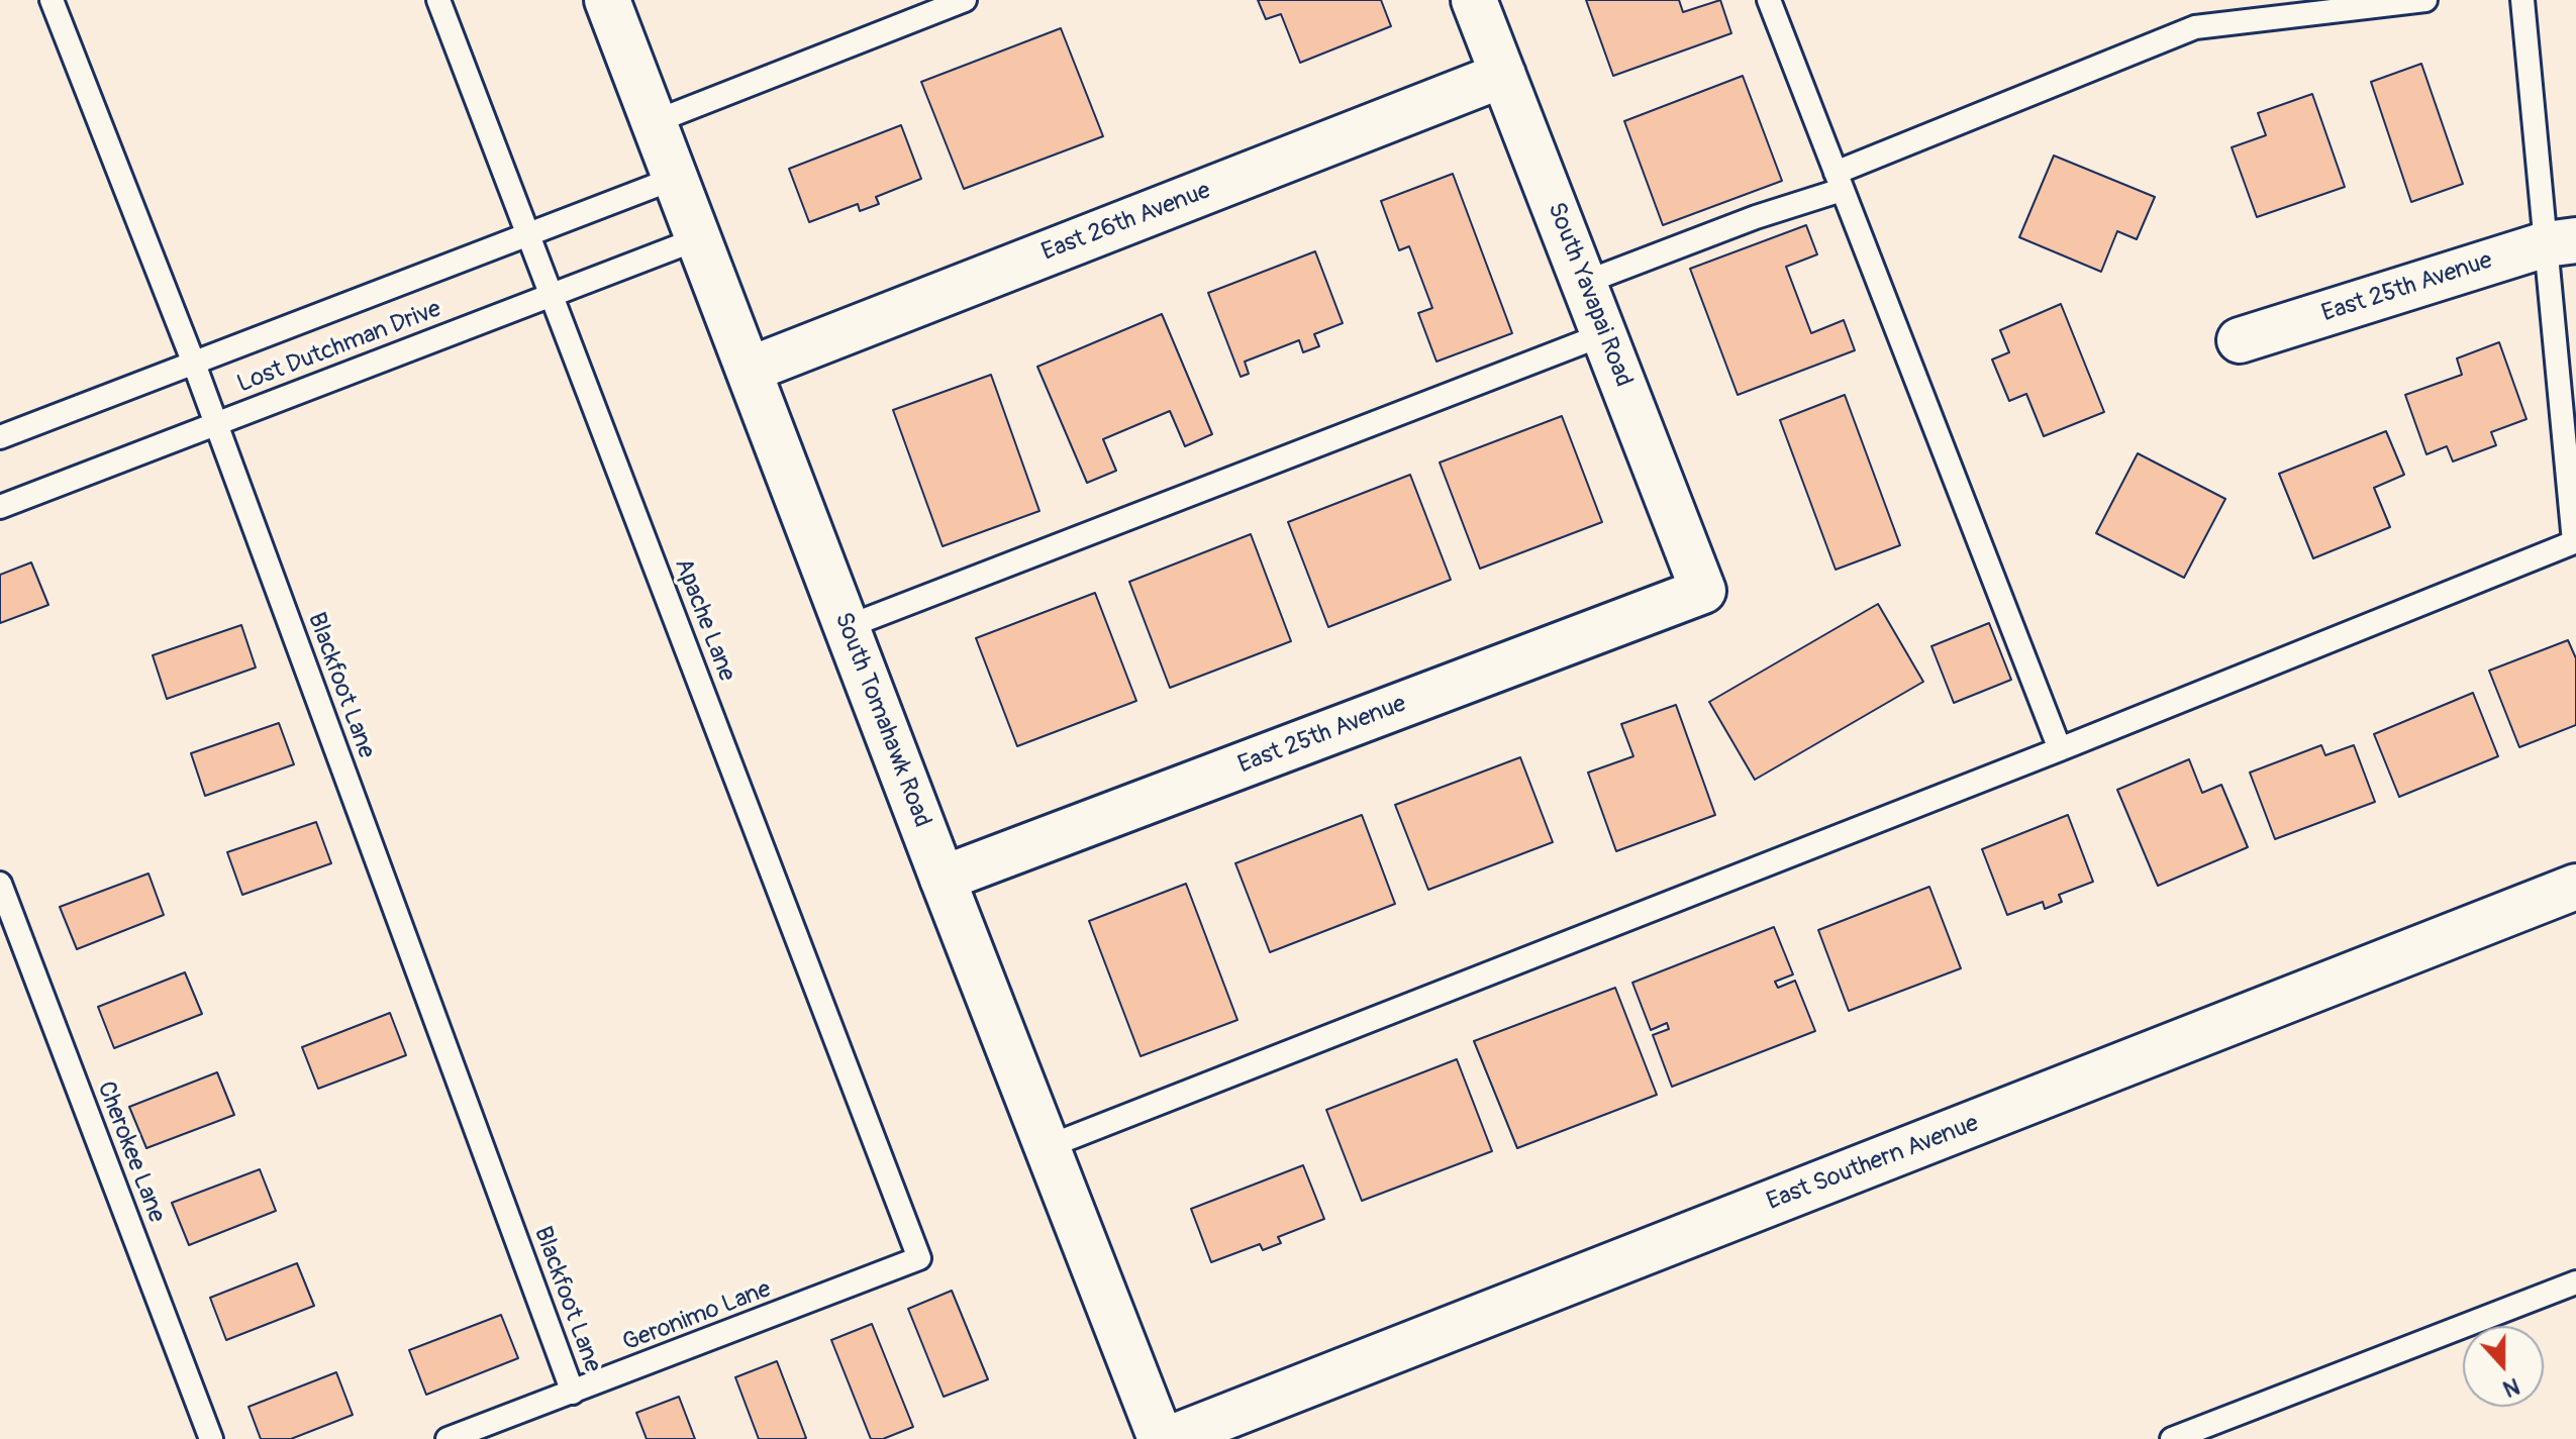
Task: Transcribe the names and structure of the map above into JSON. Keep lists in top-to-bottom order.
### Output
{
  "streets": {
    "main road": [
      "East 26th Avenue",
      "East 25th Avenue",
      "South Yavapai Road",
      "South Tomahawk Road",
      "East Southern Avenue"
    ],
    "lane": [
      "Lost Dutchman Drive",
      "Apache Lane",
      "Blackfoot Lane",
      "Cherokee Lane",
      "Geronimo Lane"
    ]
  },
  "crossings": [
    ["East 26th Avenue", "South Yavapai Road"],
    ["East 26th Avenue", "South Tomahawk Road"],
    ["East 25th Avenue", "South Yavapai Road"],
    ["East 25th Avenue", "South Tomahawk Road"],
    ["Lost Dutchman Drive", "Apache Lane"],
    ["Lost Dutchman Drive", "Blackfoot Lane"],
    ["Lost Dutchman Drive", "South Tomahawk Road"],
    ["Apache Lane", "Geronimo Lane"],
    ["Blackfoot Lane", "Geronimo Lane"]
  ],
  "north": "bottom"
}
